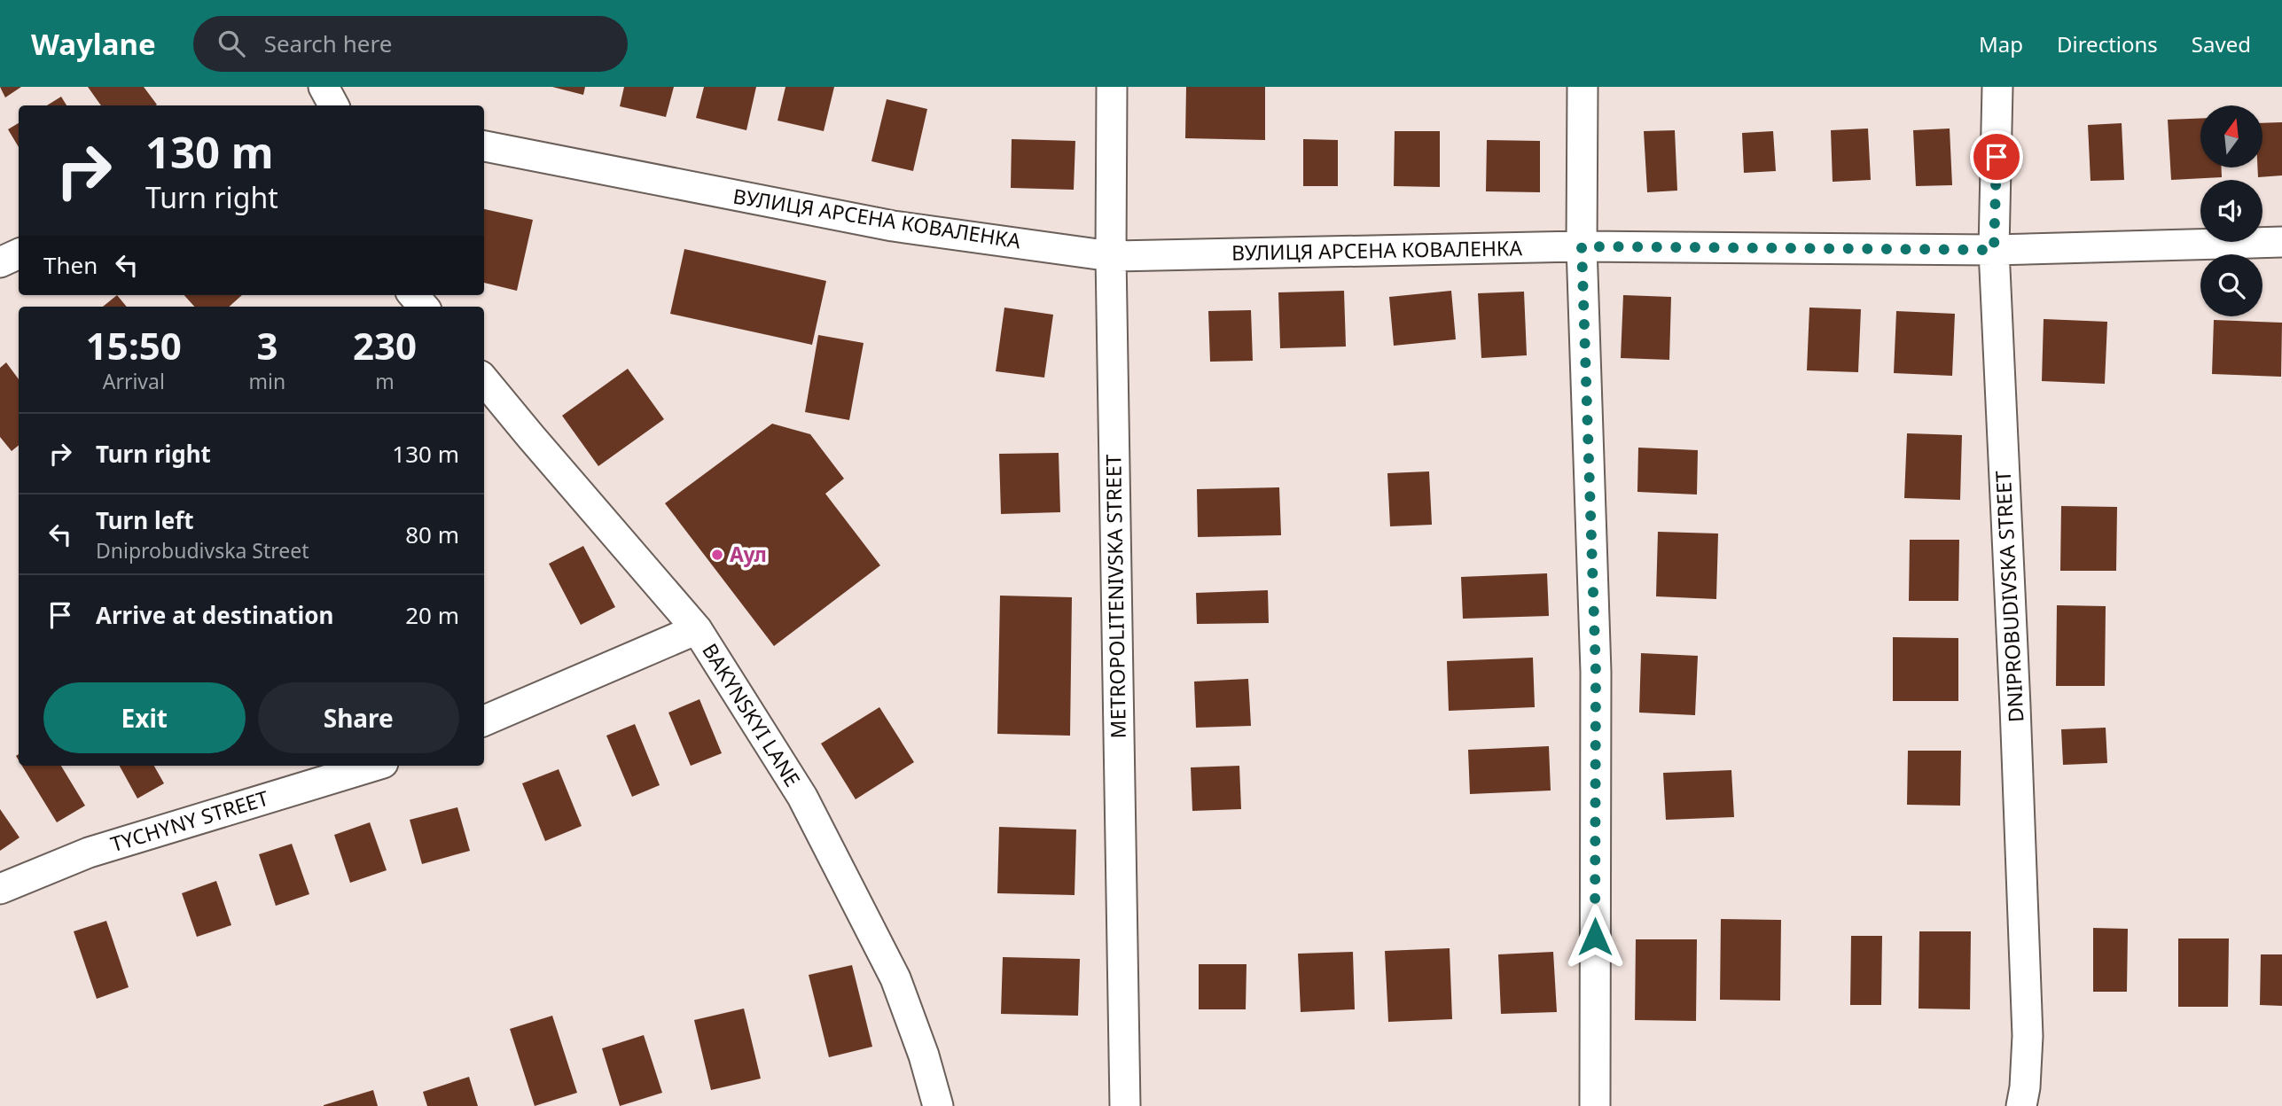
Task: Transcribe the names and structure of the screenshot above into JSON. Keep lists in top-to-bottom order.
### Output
{
  "streets": {
    "street": [
      "ВУЛИЦЯ АРСЕНА КОВАЛЕНКА",
      "METROPOLITENIVSKA STREET",
      "DNIPROBUDIVSKA STREET",
      "BAKYNSKYI LANE",
      "TYCHYNY STREET"
    ]
  },
  "crossings": [
    ["ВУЛИЦЯ АРСЕНА КОВАЛЕНКА", "METROPOLITENIVSKA STREET"],
    ["ВУЛИЦЯ АРСЕНА КОВАЛЕНКА", "DNIPROBUDIVSKA STREET"]
  ],
  "places": ["Аул"],
  "north": "top",
  "page": {
    "header": "Waylane",
    "search": "Search here",
    "nav": ["Map", "Directions", "Saved"],
    "turn": ["130 m", "Turn right"],
    "then": "Then",
    "eta": [
      "15:50",
      "Arrival",
      "3",
      "min",
      "230",
      "m"
    ],
    "list": [
      {
        "name": "Turn right",
        "value": "130 m"
      },
      {
        "name": "Turn left",
        "note": "Dniprobudivska Street",
        "value": "80 m"
      },
      {
        "name": "Arrive at destination",
        "value": "20 m"
      }
    ],
    "buttons": ["Exit", "Share"]
  }
}
